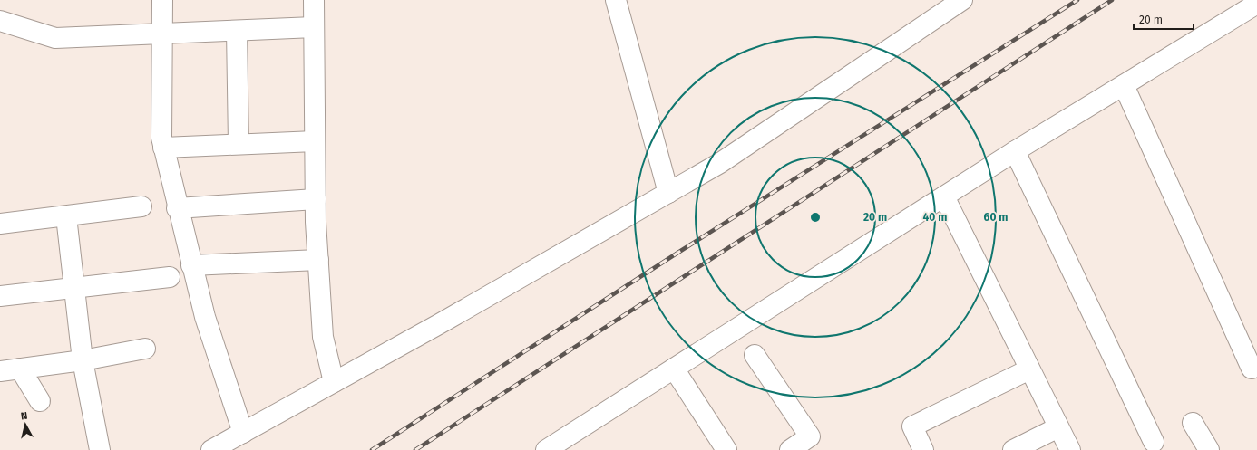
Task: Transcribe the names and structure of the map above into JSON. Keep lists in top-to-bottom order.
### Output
{
  "scale_bar": "20 m",
  "north": "top",
  "rings": ["20 m", "40 m", "60 m"]
}
